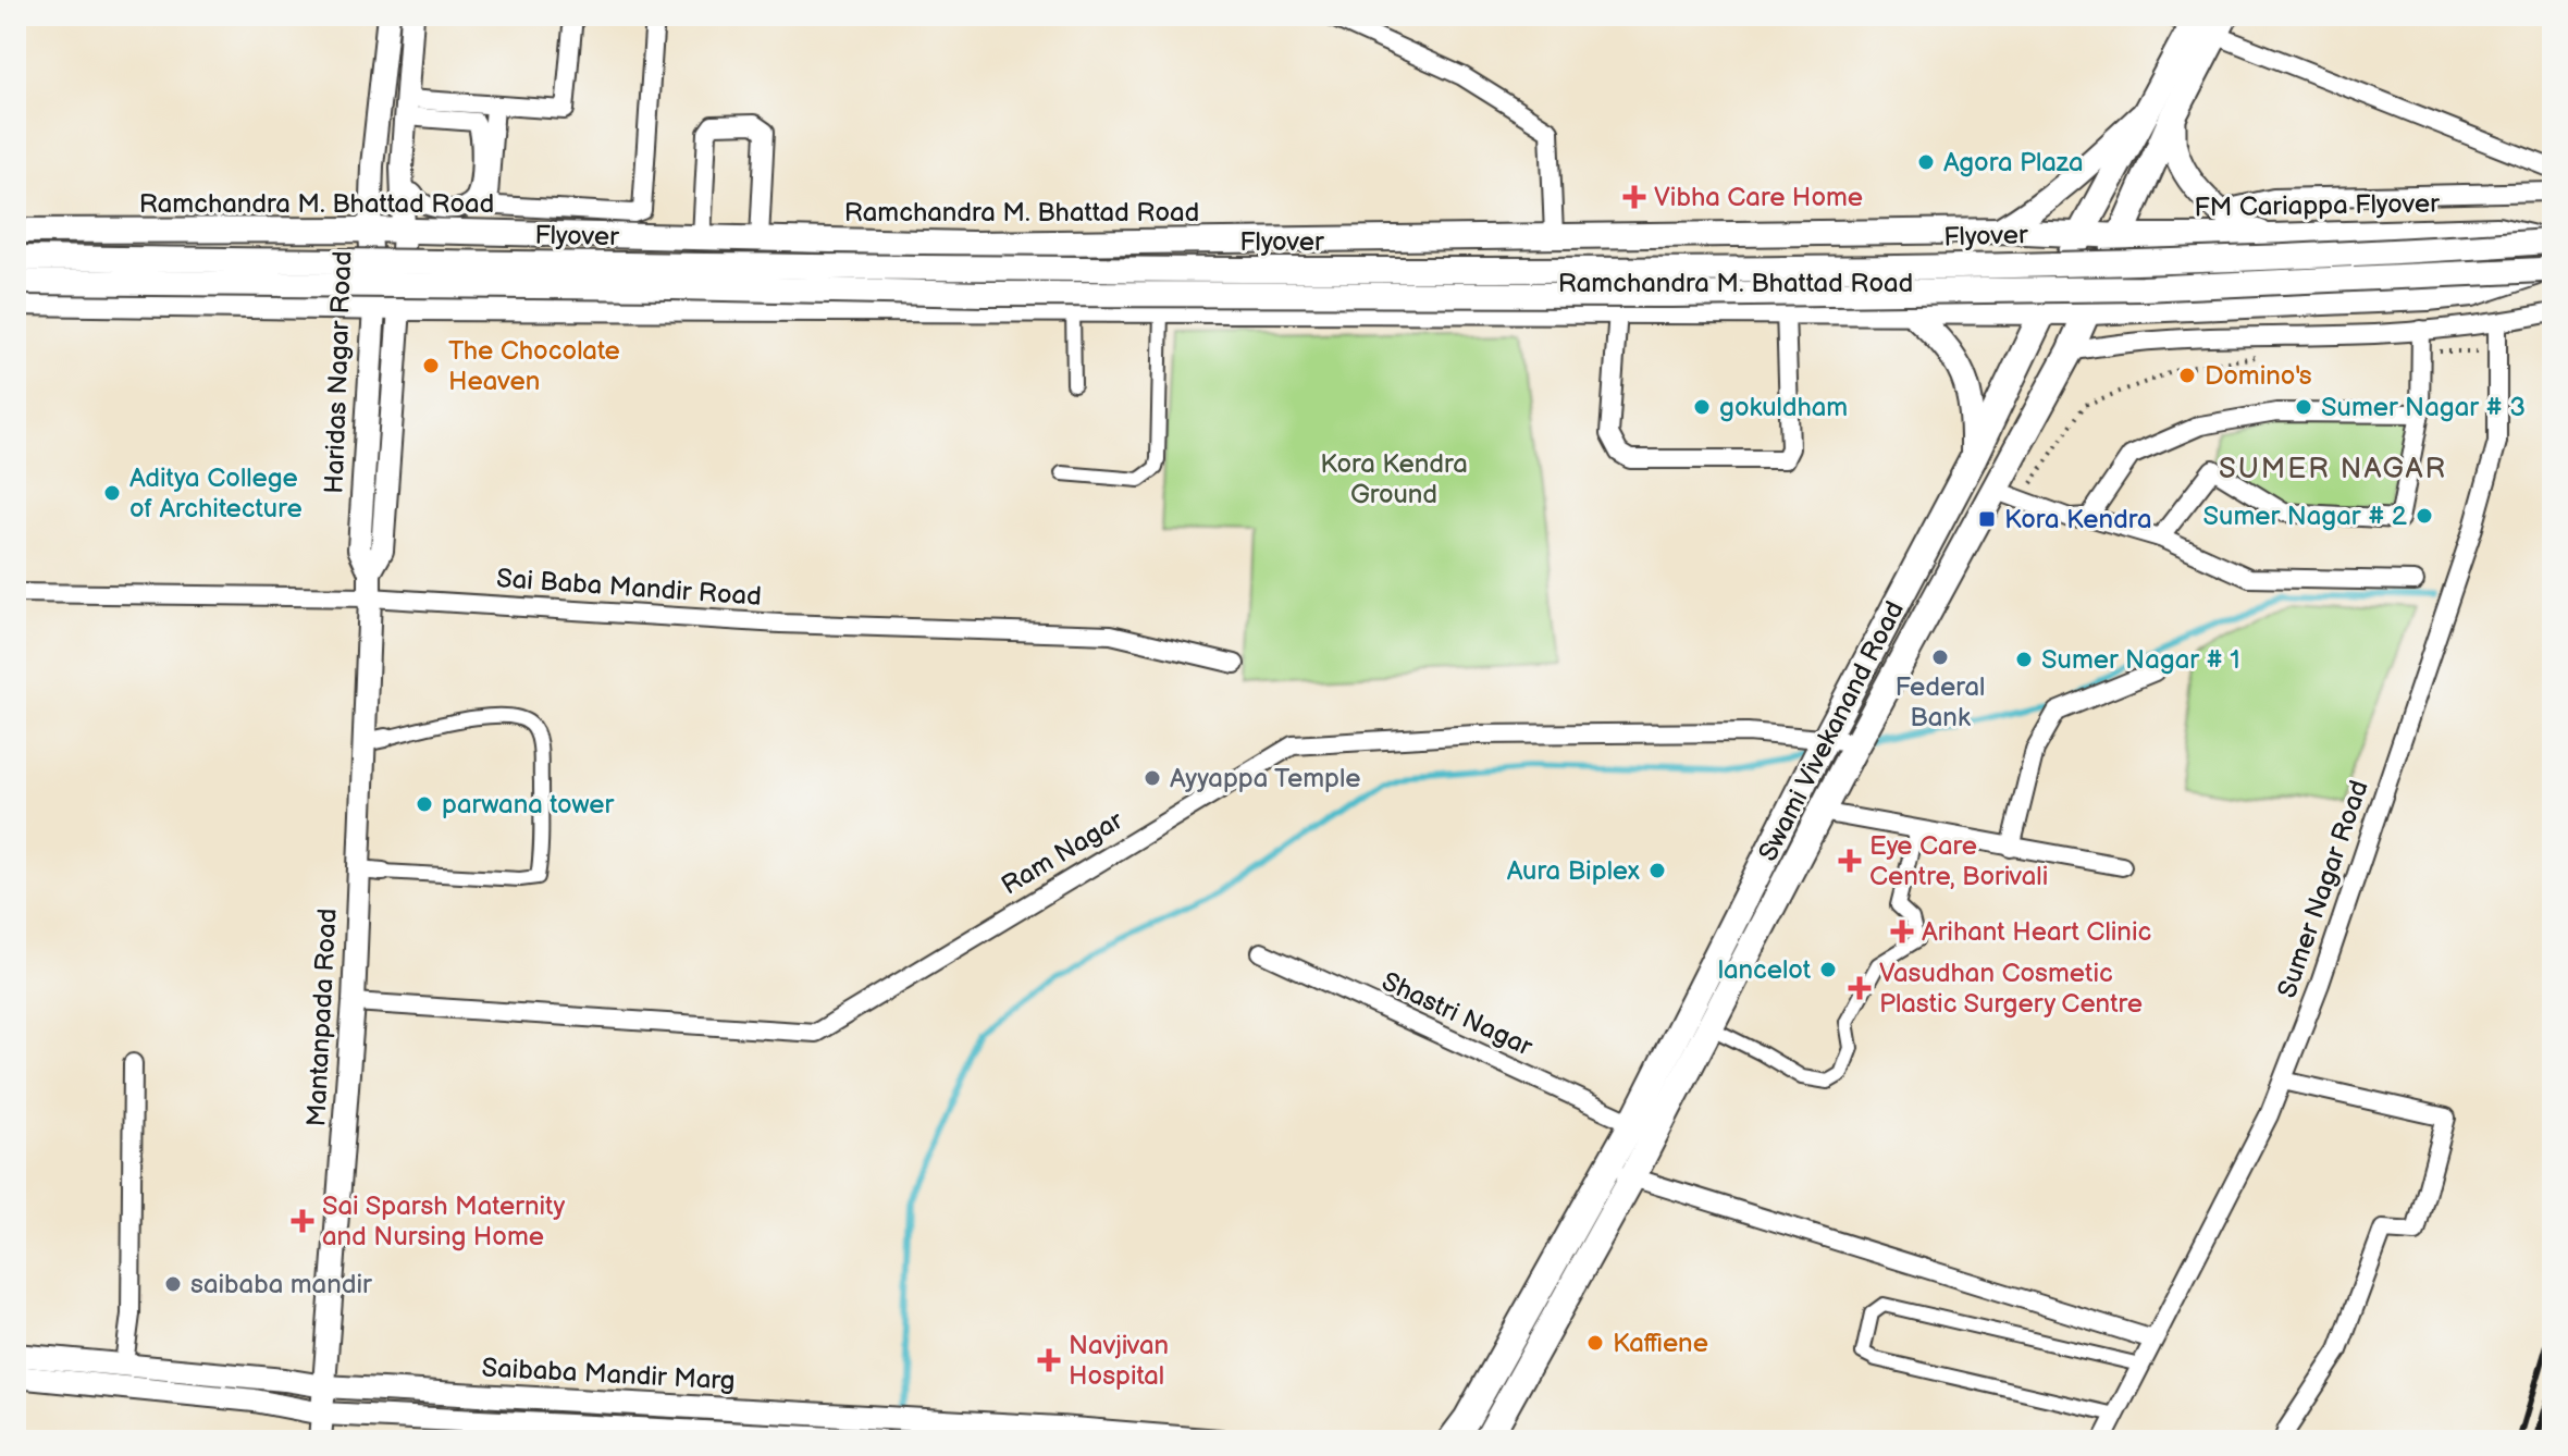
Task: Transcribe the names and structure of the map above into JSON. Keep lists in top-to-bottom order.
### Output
{
  "streets": {
    "main road": [
      "Ramchandra M. Bhattad Road",
      "FM Cariappa Flyover",
      "Flyover",
      "Swami Vivekanand Road"
    ],
    "street": [
      "Haridas Nagar Road",
      "Sai Baba Mandir Road",
      "Ram Nagar",
      "Sumer Nagar Road",
      "Shastri Nagar",
      "Mantanpada Road",
      "Saibaba Mandir Marg"
    ]
  },
  "crossings": [
    ["Ramchandra M. Bhattad Road", "FM Cariappa Flyover"],
    ["Ramchandra M. Bhattad Road", "Haridas Nagar Road"],
    ["Ramchandra M. Bhattad Road", "Swami Vivekanand Road"],
    ["FM Cariappa Flyover", "Flyover"],
    ["FM Cariappa Flyover", "Swami Vivekanand Road"],
    ["Haridas Nagar Road", "Sai Baba Mandir Road"],
    ["Haridas Nagar Road", "Mantanpada Road"],
    ["Sai Baba Mandir Road", "Mantanpada Road"],
    ["Swami Vivekanand Road", "Ram Nagar"],
    ["Swami Vivekanand Road", "Shastri Nagar"],
    ["Ram Nagar", "Mantanpada Road"],
    ["Mantanpada Road", "Saibaba Mandir Marg"]
  ],
  "districts": ["SUMER NAGAR"],
  "parks": ["Kora Kendra Ground"],
  "places": {
    "other": [
      "Agora Plaza",
      "The Chocolate Heaven",
      "Domino's",
      "gokuldham",
      "Sumer Nagar # 3",
      "Aditya College of Architecture",
      "Sumer Nagar # 2",
      "Federal Bank",
      "Sumer Nagar # 1",
      "Ayyappa Temple",
      "parwana tower",
      "Aura Biplex",
      "lancelot",
      "saibaba mandir",
      "Kaffiene"
    ],
    "health": [
      "Vibha Care Home",
      "Eye Care Centre, Borivali",
      "Arihant Heart Clinic",
      "Vasudhan Cosmetic Plastic Surgery Centre",
      "Sai Sparsh Maternity and Nursing Home",
      "Navjivan Hospital"
    ],
    "transit": ["Kora Kendra"]
  }
}
